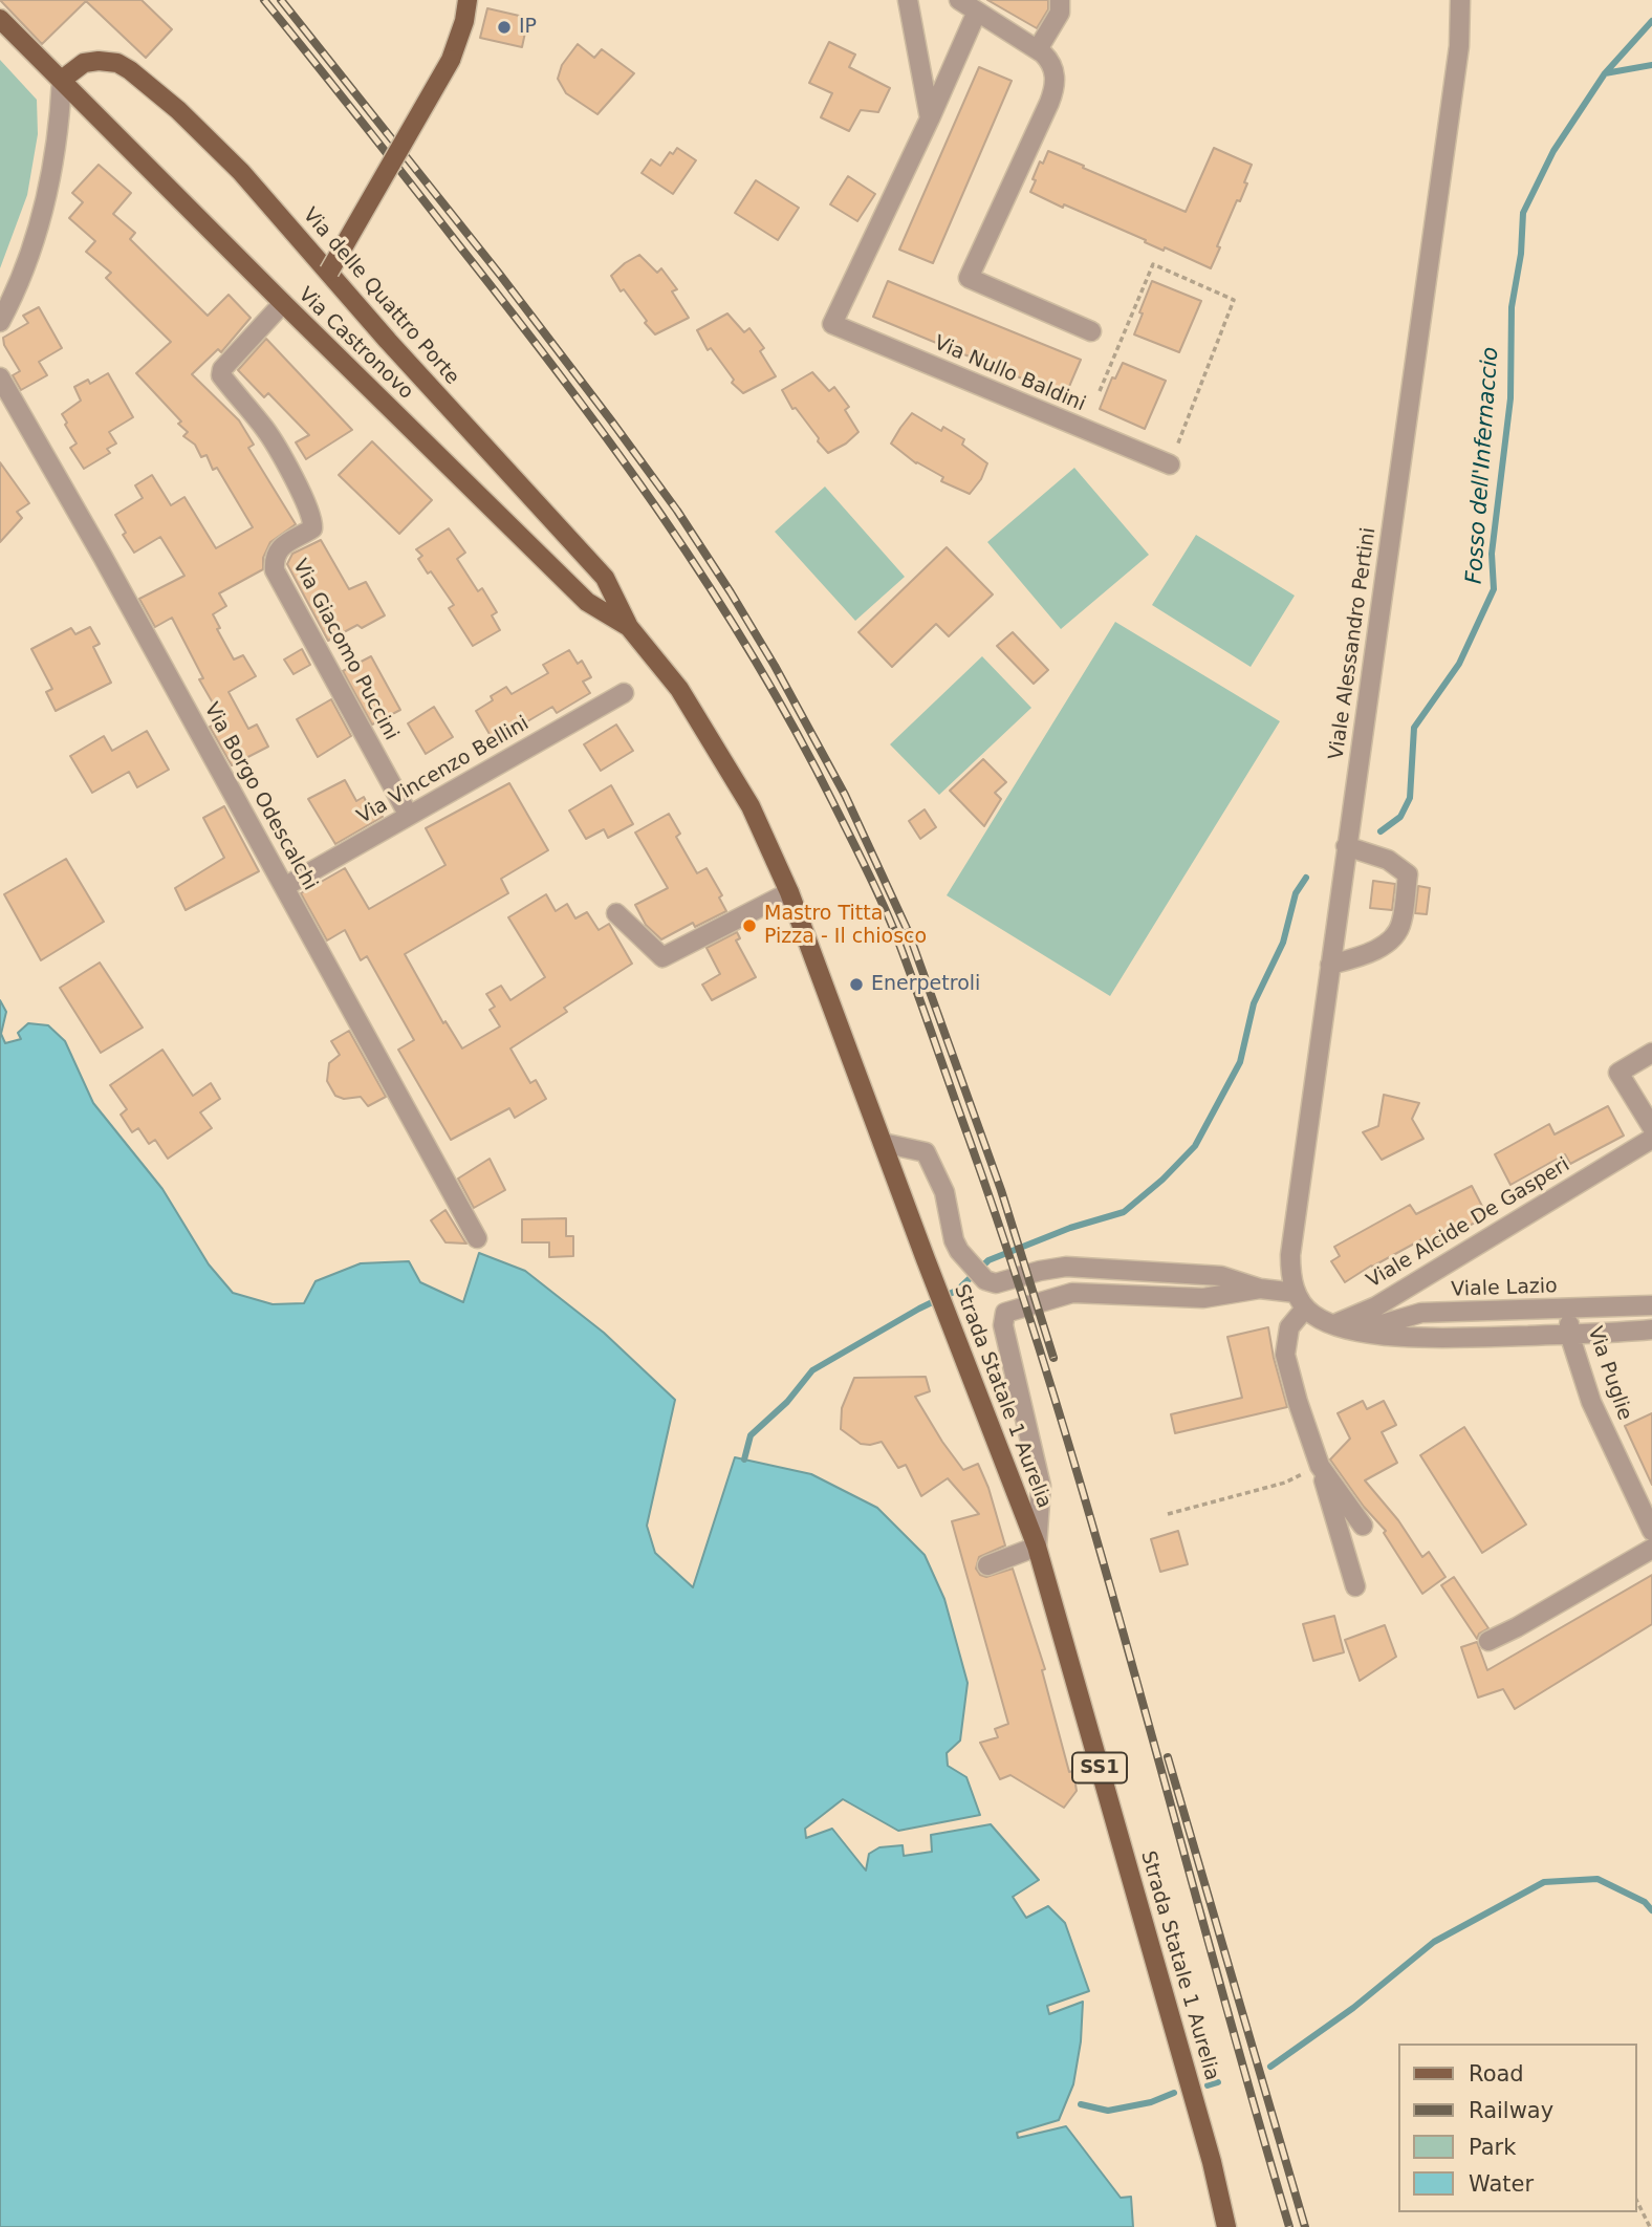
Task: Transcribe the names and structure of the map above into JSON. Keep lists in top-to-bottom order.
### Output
{
  "streets": {
    "main road": [
      "Via delle Quattro Porte",
      "Via Castronovo",
      "Strada Statale 1 Aurelia",
      "SS1"
    ],
    "street": [
      "Via Nullo Baldini",
      "Viale Alessandro Pertini",
      "Via Giacomo Puccini",
      "Via Vincenzo Bellini",
      "Via Borgo Odescalchi",
      "Viale Alcide De Gasperi",
      "Viale Lazio",
      "Via Puglie"
    ]
  },
  "crossings": [
    ["Via delle Quattro Porte", "Via Castronovo"],
    ["Via delle Quattro Porte", "Strada Statale 1 Aurelia"],
    ["Via Castronovo", "Via Giacomo Puccini"],
    ["Via Castronovo", "Strada Statale 1 Aurelia"],
    ["Via Giacomo Puccini", "Via Vincenzo Bellini"],
    ["Via Vincenzo Bellini", "Via Borgo Odescalchi"],
    ["Viale Alcide De Gasperi", "Viale Lazio"],
    ["Viale Lazio", "Via Puglie"]
  ],
  "water": ["Fosso dell'Infernaccio"],
  "places": ["IP", "Mastro Titta Pizza - Il chiosco", "Enerpetroli"],
  "legend": [
    "Road",
    "Railway",
    "Park",
    "Water"
  ]
}
